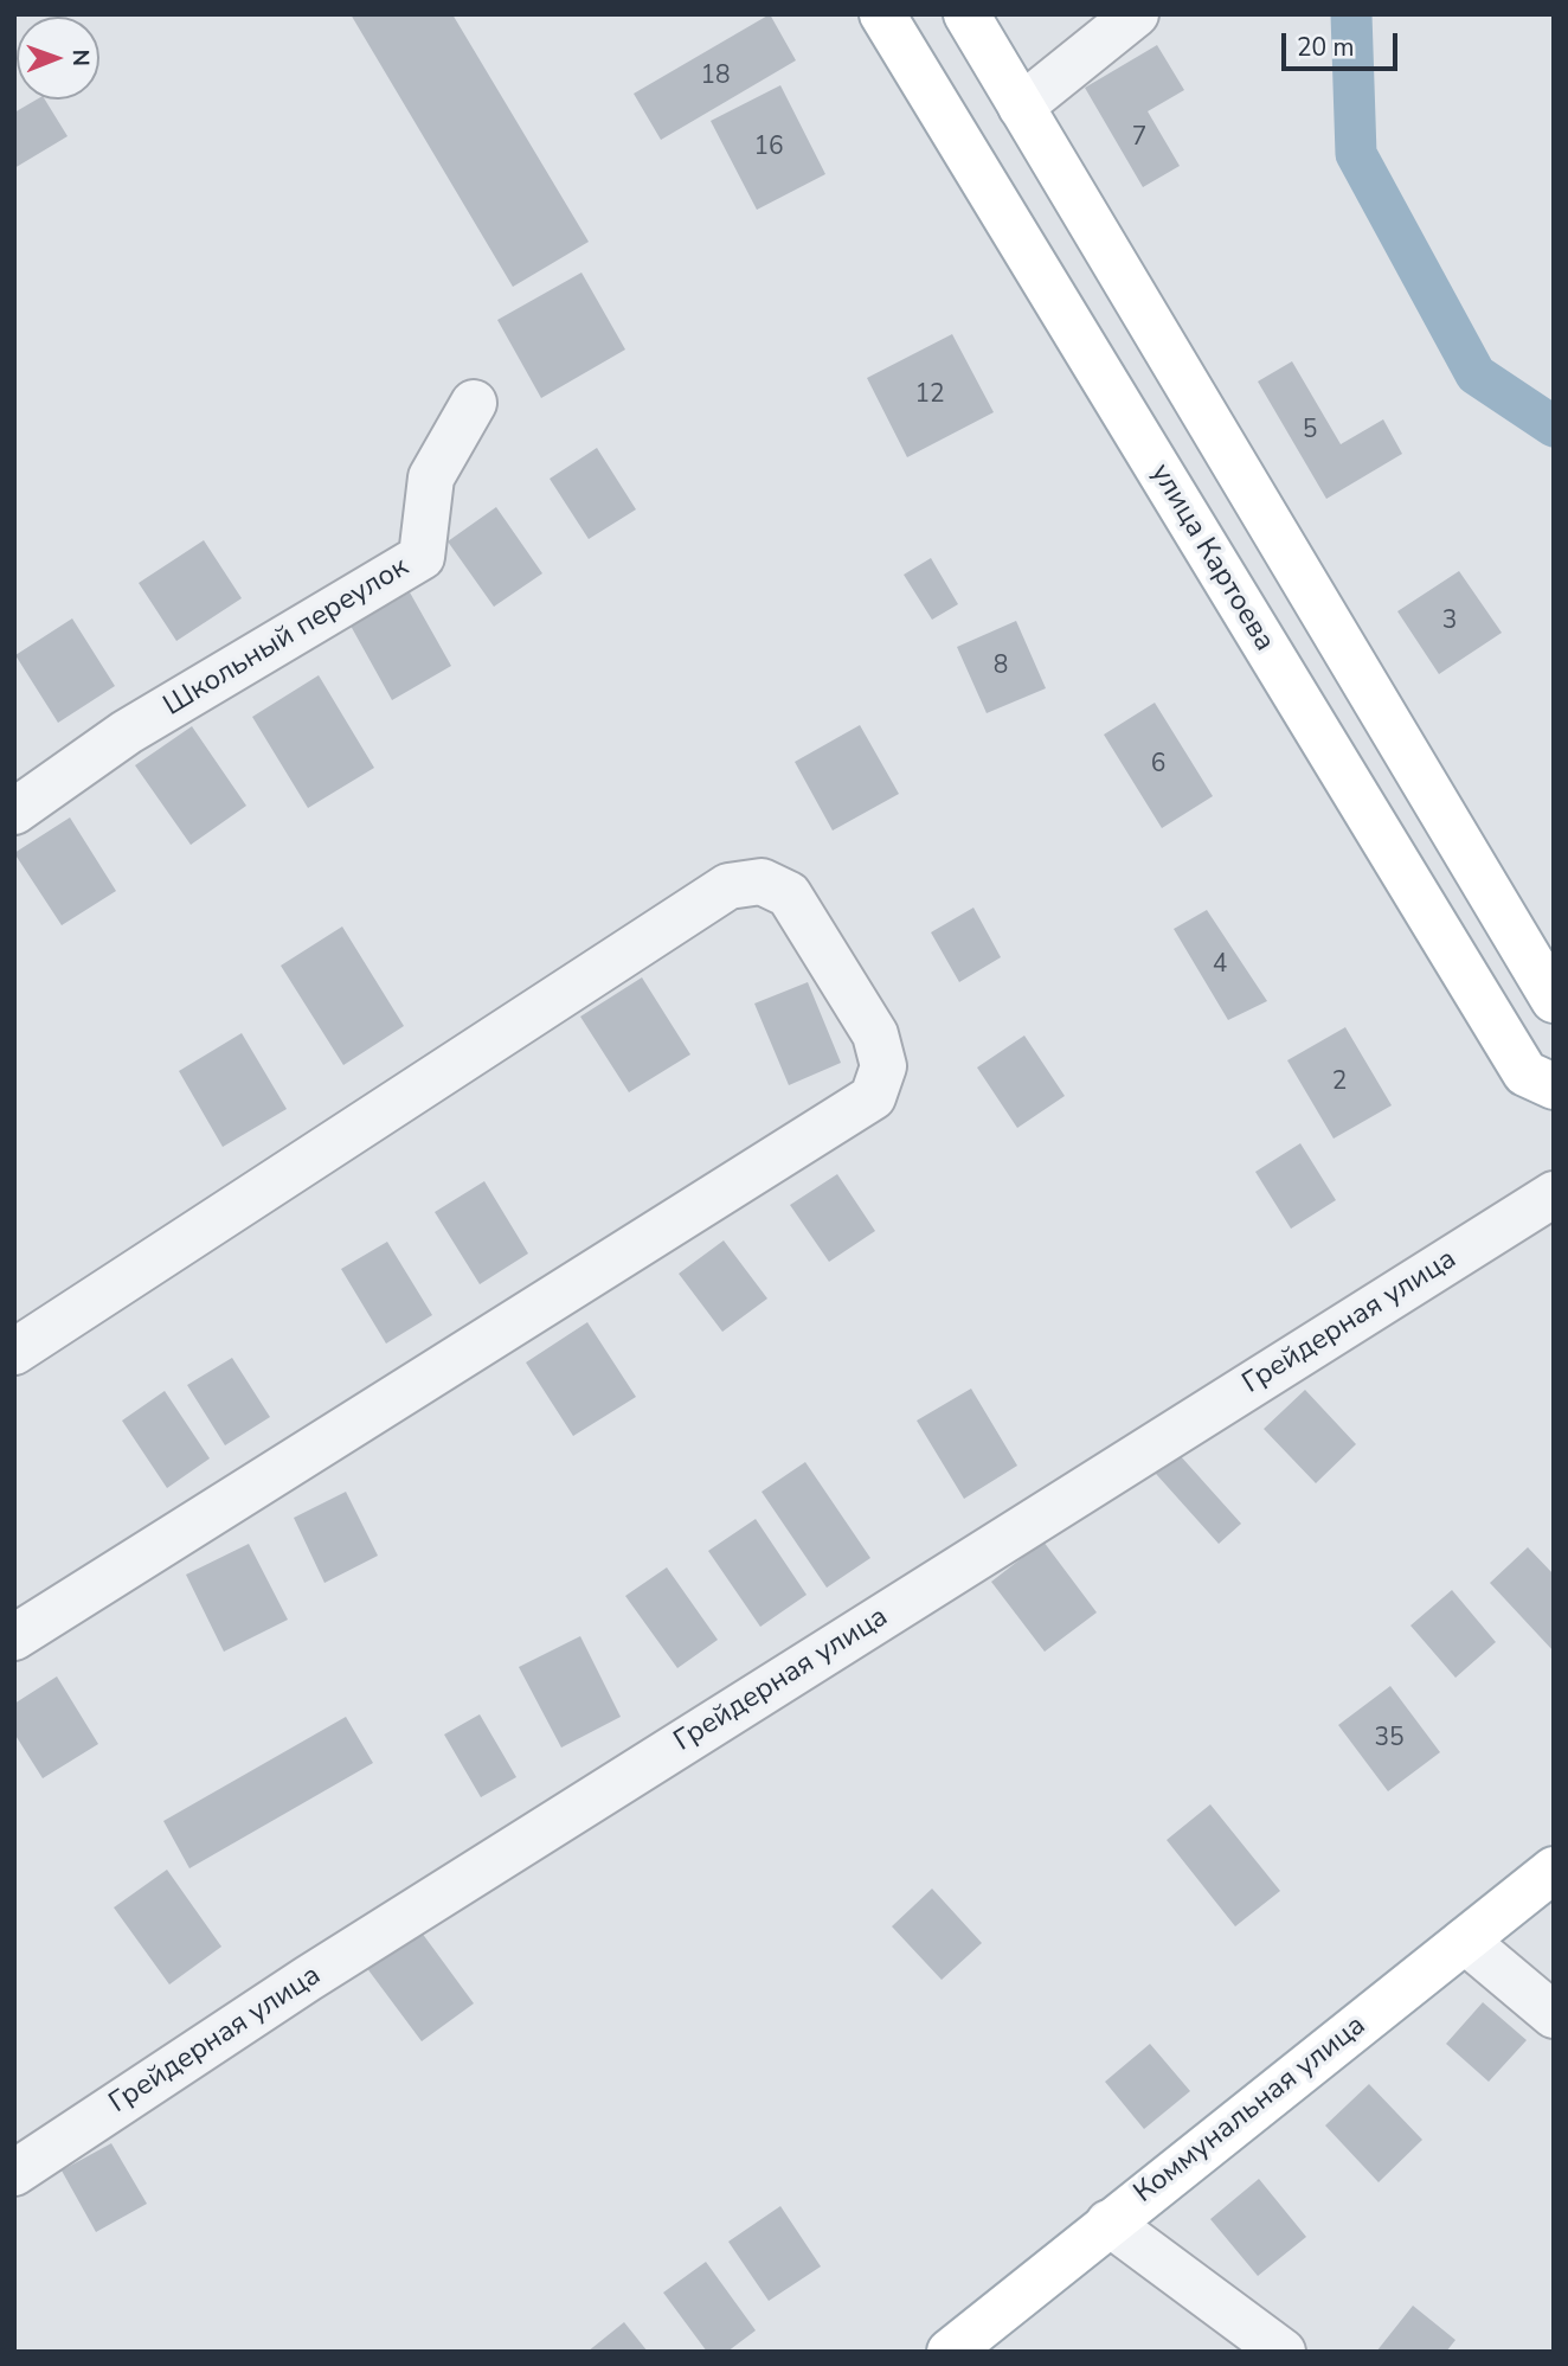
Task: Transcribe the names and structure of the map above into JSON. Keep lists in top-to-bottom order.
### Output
{
  "streets": {
    "main road": ["улица Картоева", "Коммунальная улица"],
    "street": ["Школьный переулок", "Грейдерная улица"]
  },
  "house_numbers": [
    "18",
    "7",
    "16",
    "12",
    "5",
    "3",
    "8",
    "6",
    "4",
    "2",
    "35"
  ],
  "scale_bar": "20 m",
  "north": "right"
}
